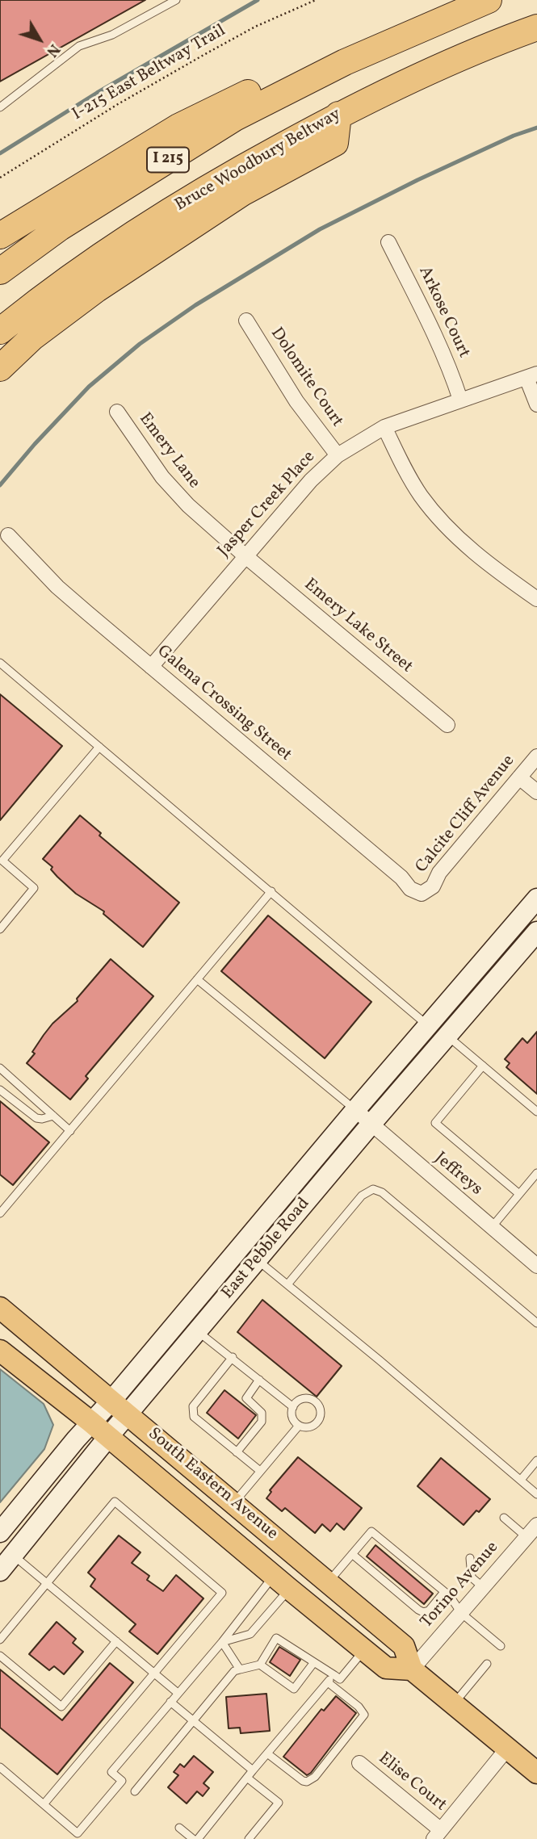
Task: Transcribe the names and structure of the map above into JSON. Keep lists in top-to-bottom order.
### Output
{
  "streets": {
    "highway": ["I 215", "Bruce Woodbury Beltway"],
    "main road": ["East Pebble Road", "South Eastern Avenue"],
    "street": [
      "Arkose Court",
      "Dolomite Court",
      "Emery Lane",
      "Jasper Creek Place",
      "Emery Lake Street",
      "Galena Crossing Street",
      "Calcite Cliff Avenue",
      "Jeffreys",
      "Torino Avenue",
      "Elise Court"
    ],
    "path": ["I-215 East Beltway Trail"]
  },
  "crossings": [
    ["Arkose Court", "Jasper Creek Place"],
    ["Dolomite Court", "Jasper Creek Place"],
    ["Emery Lane", "Jasper Creek Place"],
    ["Emery Lane", "Emery Lake Street"],
    ["Jasper Creek Place", "Emery Lake Street"],
    ["Jasper Creek Place", "Galena Crossing Street"],
    ["Galena Crossing Street", "Calcite Cliff Avenue"],
    ["Jeffreys", "East Pebble Road"],
    ["East Pebble Road", "South Eastern Avenue"],
    ["South Eastern Avenue", "Torino Avenue"]
  ],
  "north": "bottom right"
}
